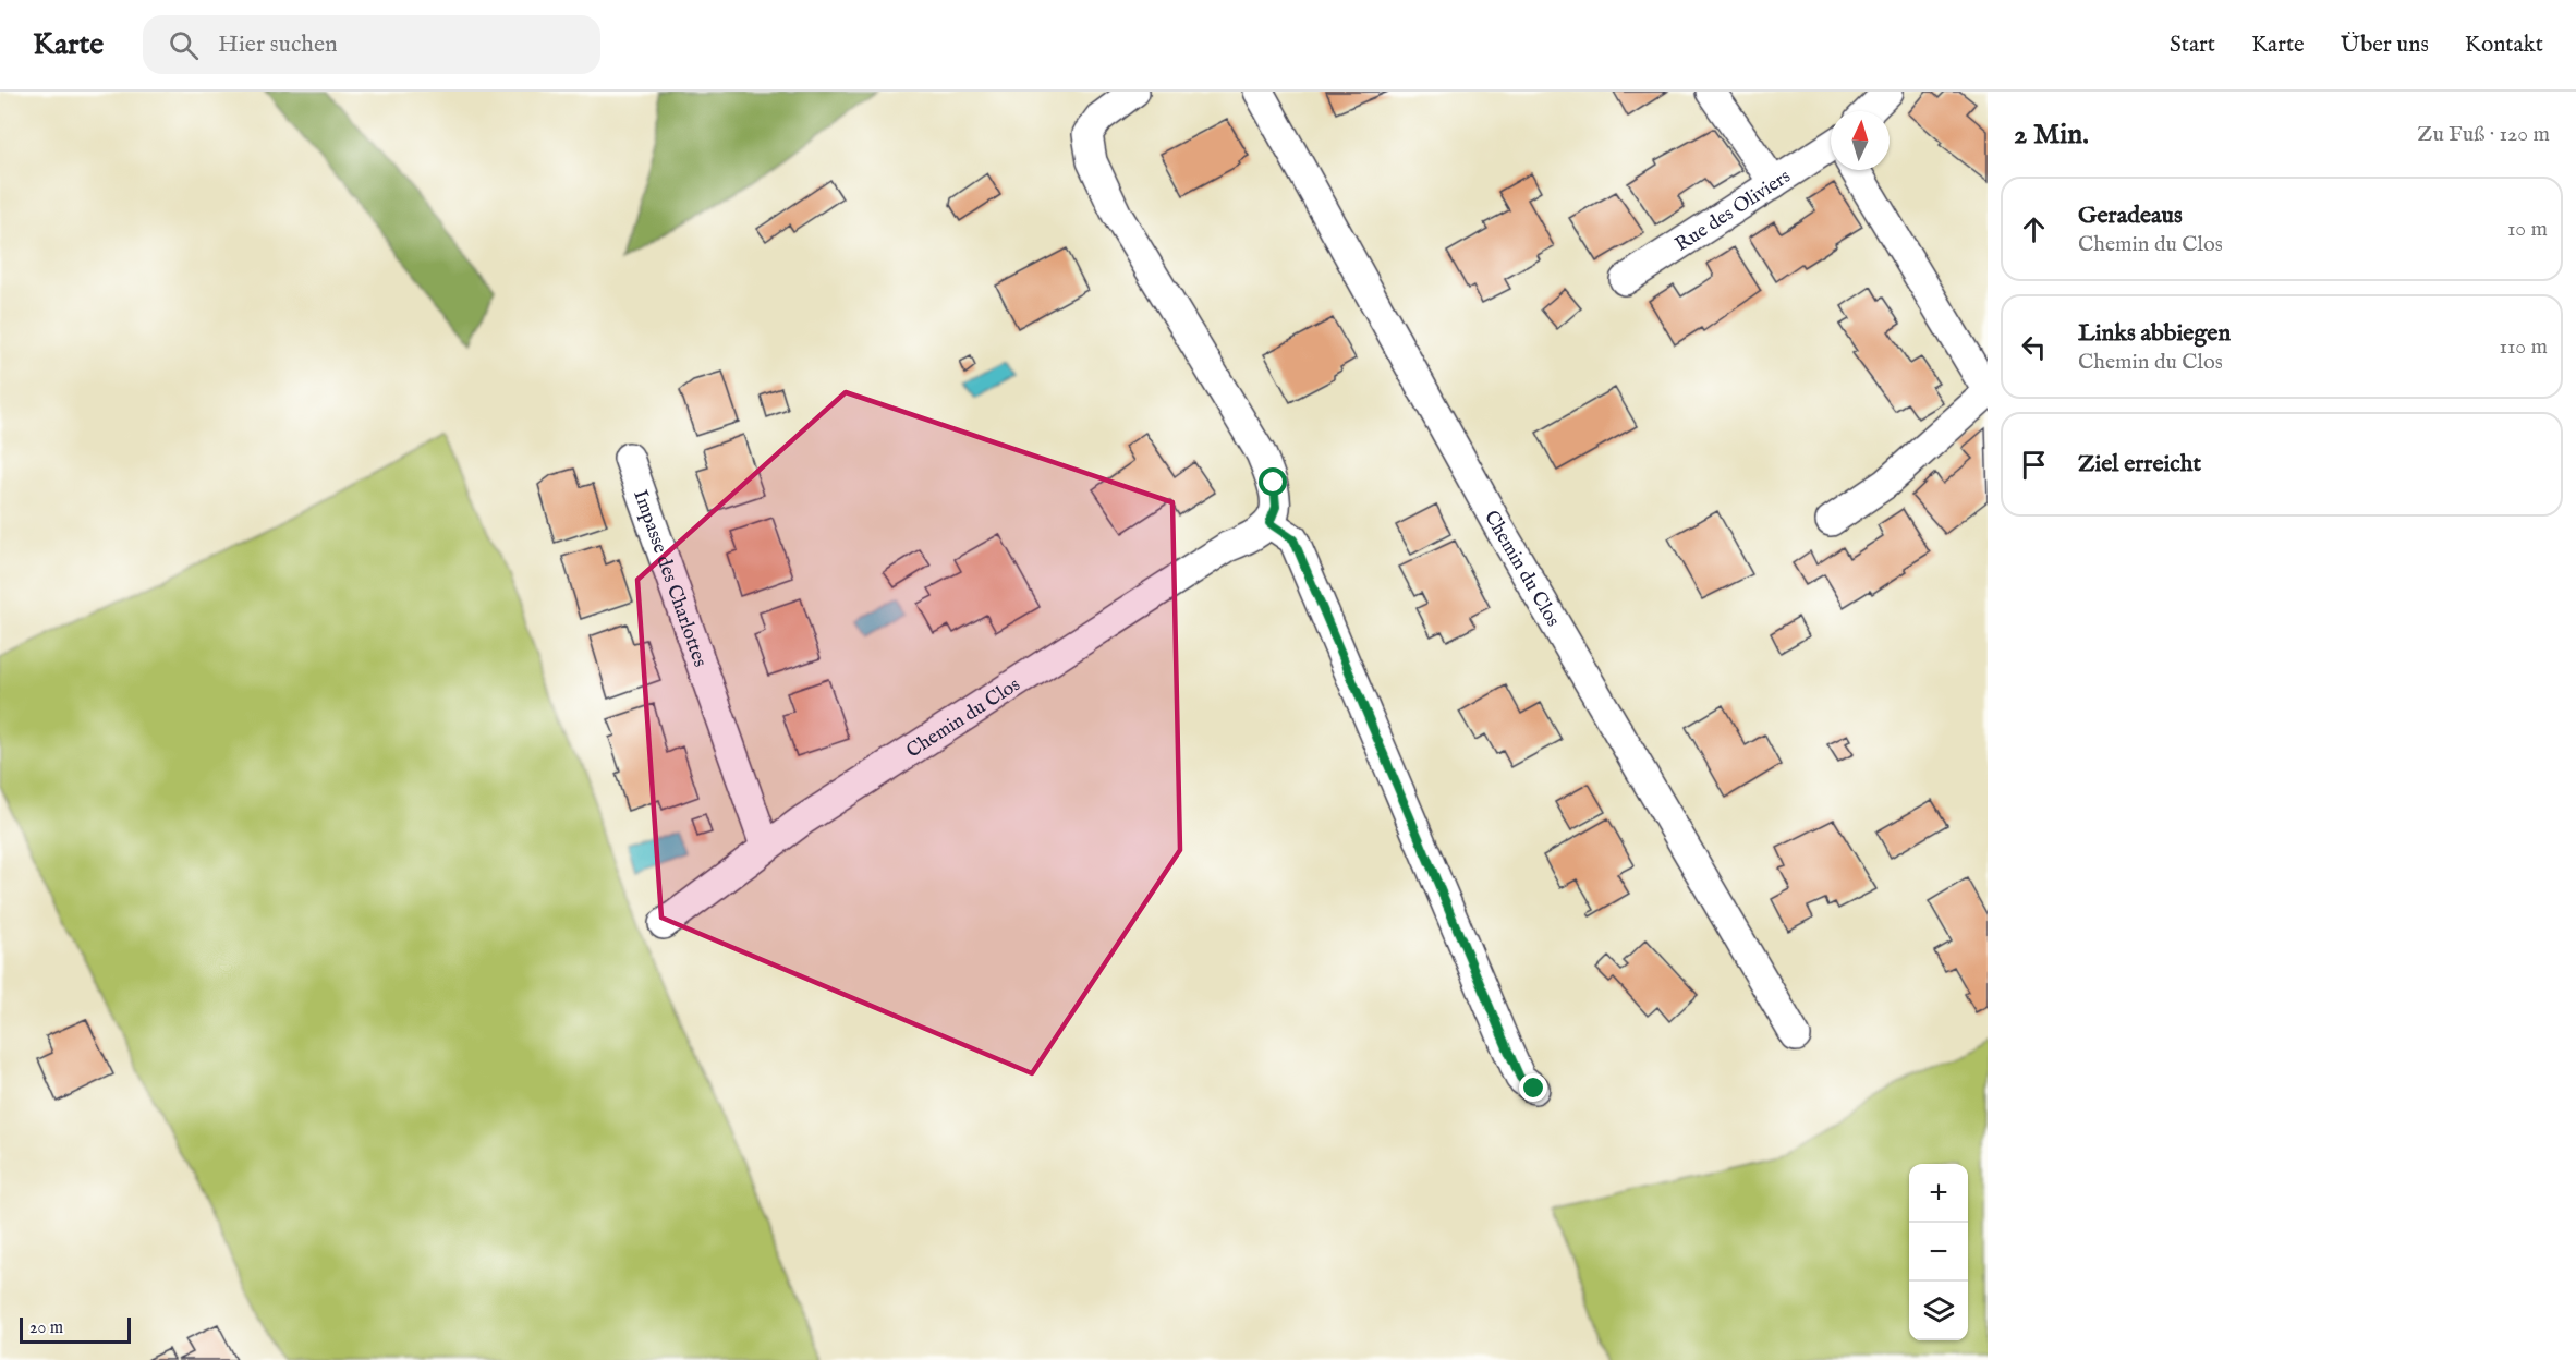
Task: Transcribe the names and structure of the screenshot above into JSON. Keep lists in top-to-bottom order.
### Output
{
  "streets": {
    "street": ["Rue des Oliviers", "Chemin du Clos", "Impasse des Charlottes"]
  },
  "crossings": [
    ["Chemin du Clos", "Impasse des Charlottes"]
  ],
  "scale_bar": "20 m",
  "north": "top",
  "page": {
    "header": "Karte",
    "search": "Hier suchen",
    "nav": [
      "Start",
      "Karte",
      "Über uns",
      "Kontakt"
    ],
    "heading": ["2 Min.", "Zu Fuß · 120 m"],
    "list": [
      ["Geradeaus", "Chemin du Clos", "10 m"],
      ["Links abbiegen", "Chemin du Clos", "110 m"],
      "Ziel erreicht"
    ],
    "map_buttons": ["+", "−"],
    "scale": "20 m"
  }
}
